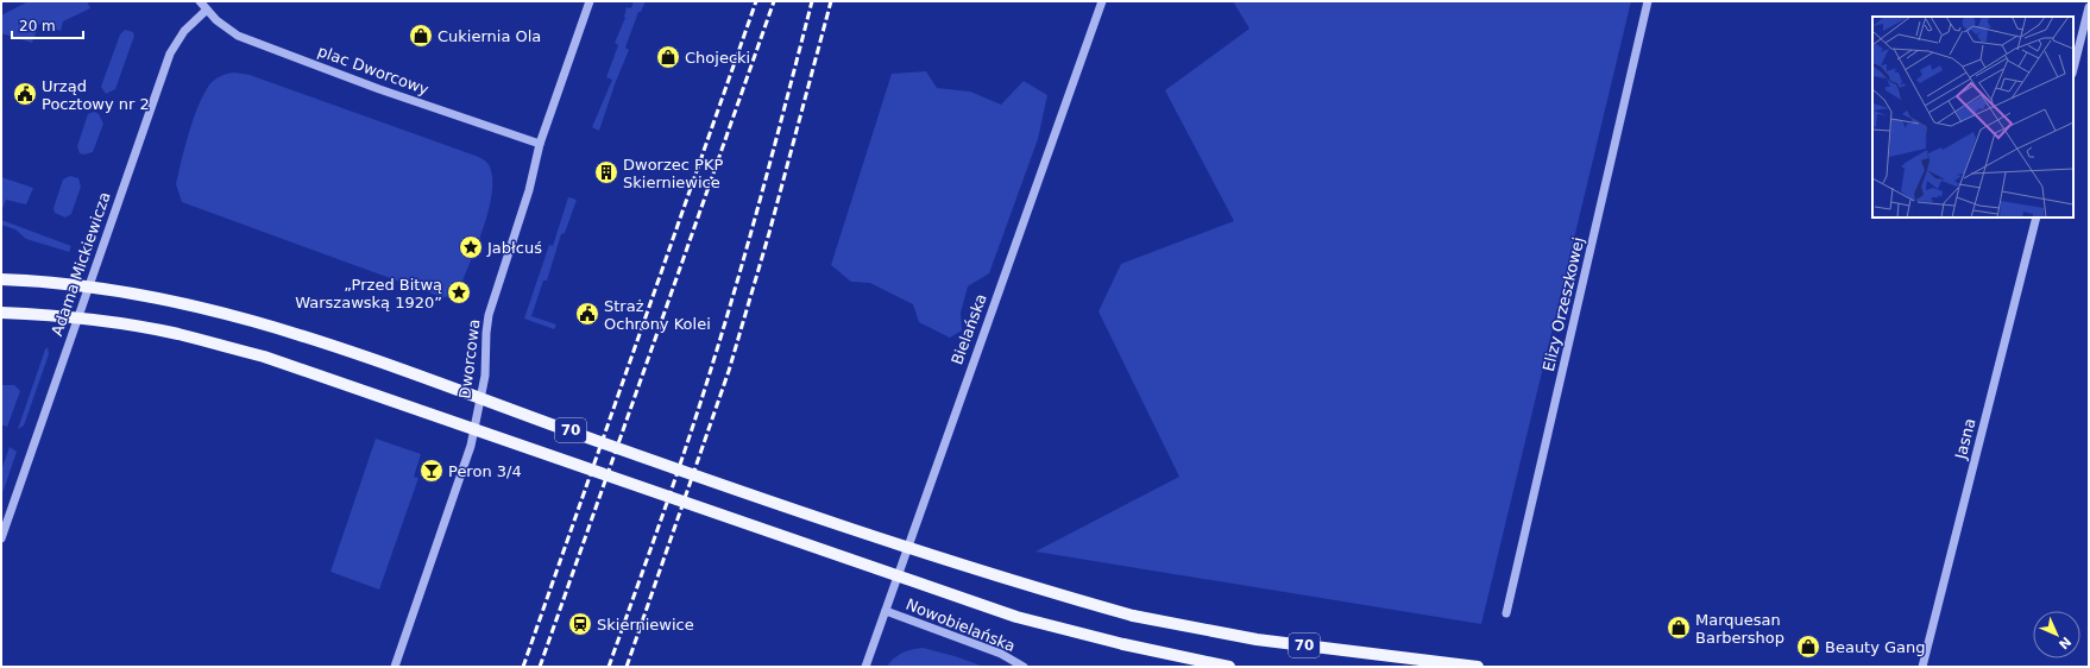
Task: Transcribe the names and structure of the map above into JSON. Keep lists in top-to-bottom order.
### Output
{
  "streets": {
    "main road": ["70"],
    "street": [
      "plac Dworcowy",
      "Adama Mickiewicza",
      "Elizy Orzeszkowej",
      "Bielańska",
      "Dworcowa",
      "Jasna",
      "Nowobielańska"
    ]
  },
  "crossings": [
    ["plac Dworcowy", "Adama Mickiewicza"],
    ["plac Dworcowy", "Dworcowa"],
    ["Bielańska", "Nowobielańska"]
  ],
  "places": {
    "shop": [
      "Cukiernia Ola",
      "Chojecki",
      "Marquesan Barbershop",
      "Beauty Gang"
    ],
    "public building": ["Urząd Pocztowy nr 2", "Straż Ochrony Kolei"],
    "building": ["Dworzec PKP Skierniewice"],
    "place": ["Jabłcuś", "„Przed Bitwą Warszawską 1920”"],
    "bar": ["Peron 3/4"],
    "station": ["Skierniewice"]
  },
  "scale_bar": "20 m",
  "north": "bottom right"
}
